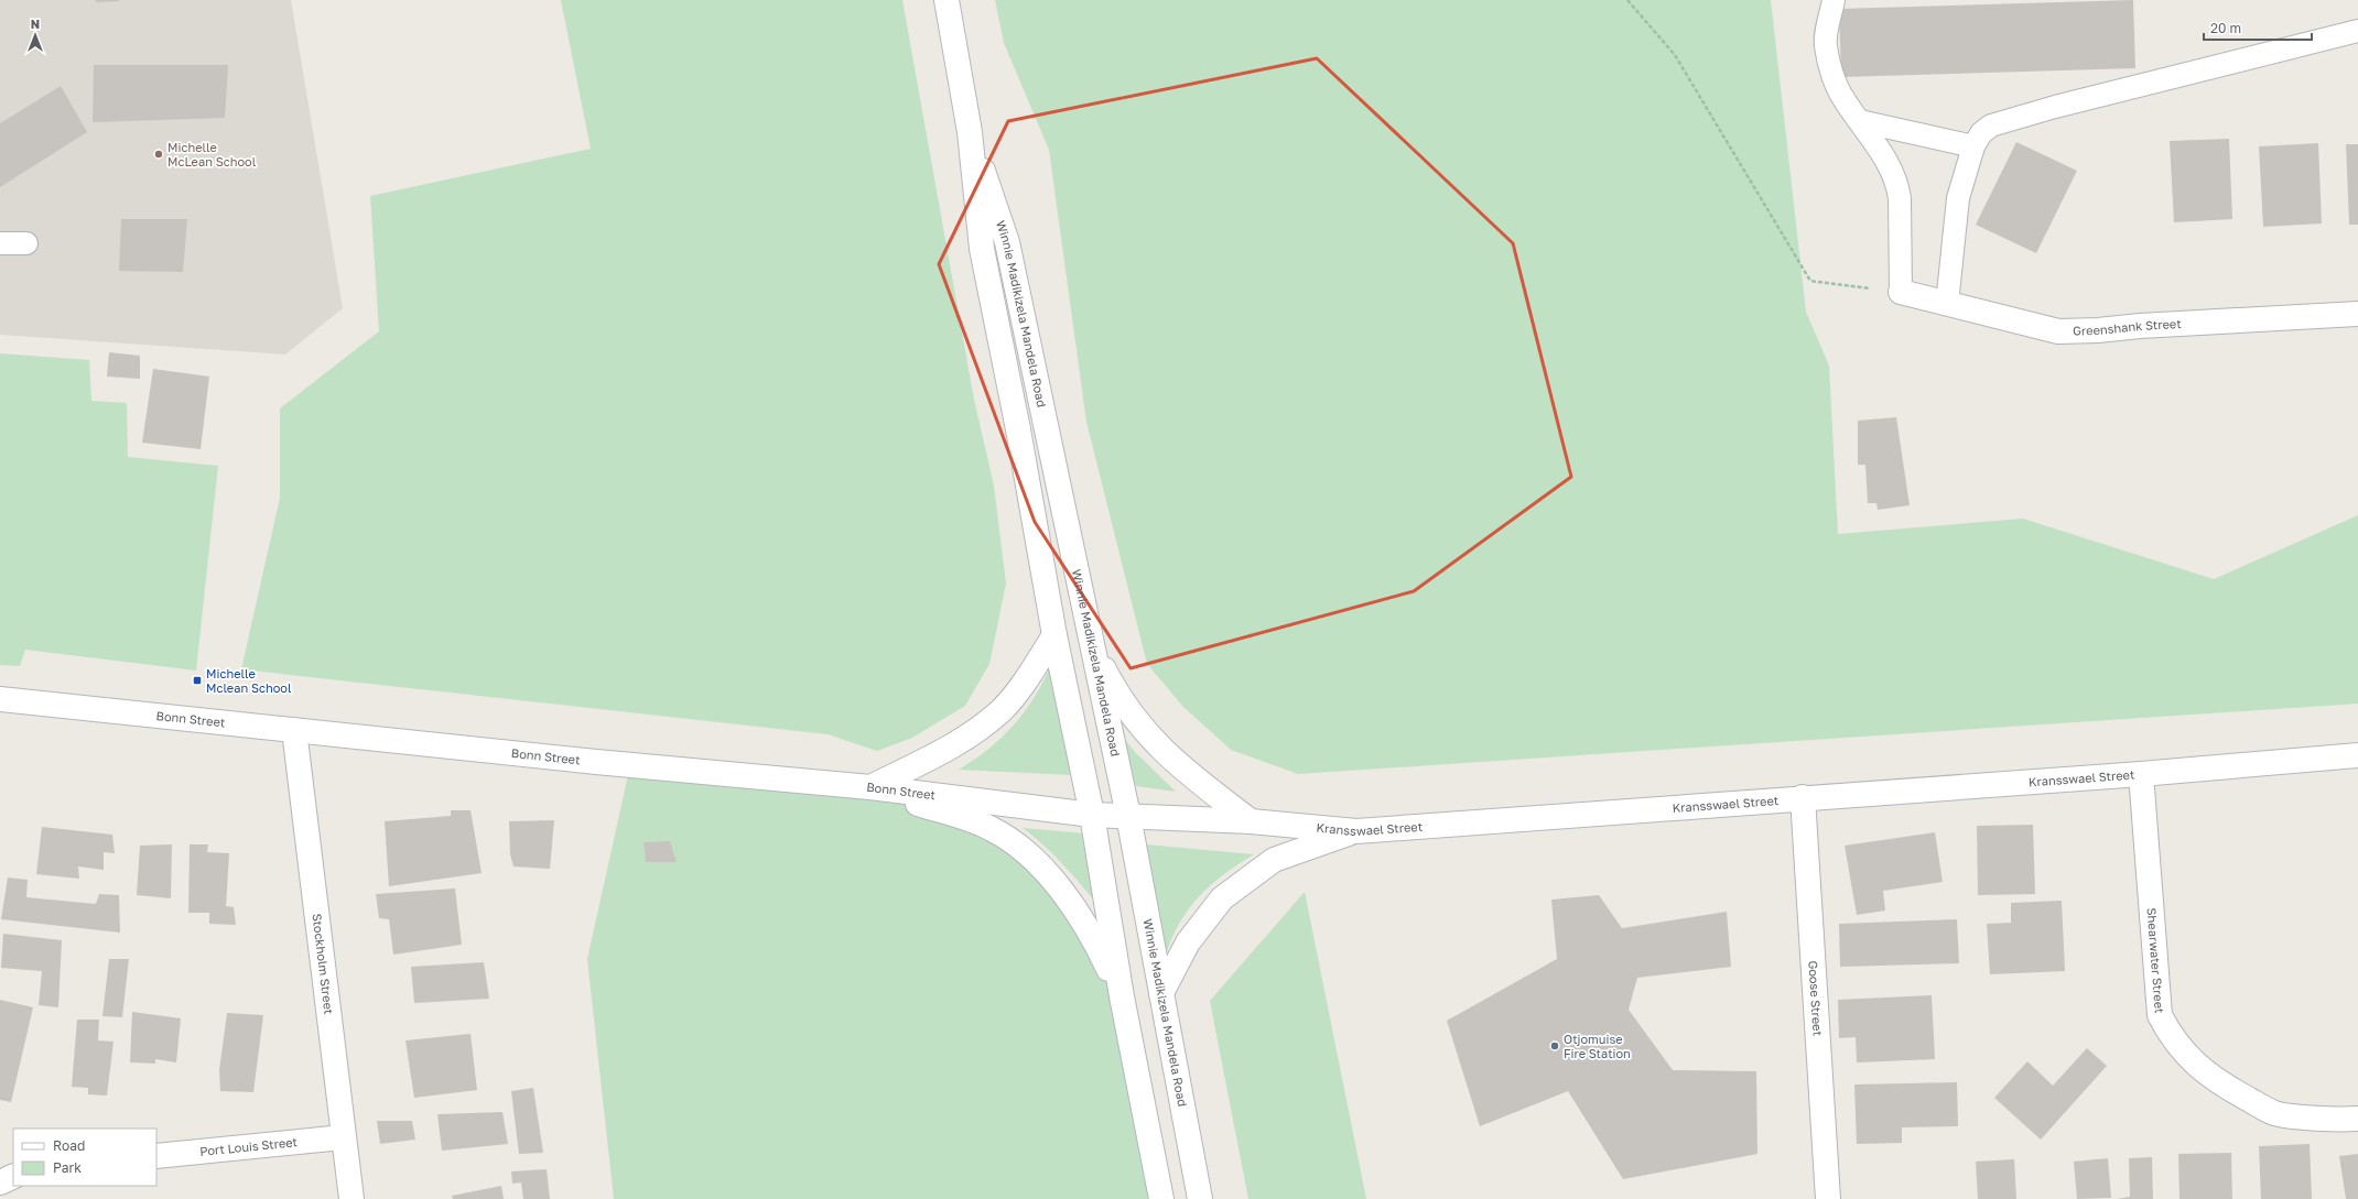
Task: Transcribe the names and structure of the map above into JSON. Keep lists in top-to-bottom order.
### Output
{
  "streets": {
    "street": [
      "Winnie Madikizela Mandela Road",
      "Greenshank Street",
      "Bonn Street",
      "Kransswael Street",
      "Shearwater Street",
      "Stockholm Street",
      "Goose Street",
      "Port Louis Street"
    ]
  },
  "crossings": [
    ["Winnie Madikizela Mandela Road", "Bonn Street"],
    ["Winnie Madikizela Mandela Road", "Kransswael Street"],
    ["Bonn Street", "Kransswael Street"],
    ["Bonn Street", "Stockholm Street"],
    ["Kransswael Street", "Shearwater Street"],
    ["Kransswael Street", "Goose Street"],
    ["Stockholm Street", "Port Louis Street"]
  ],
  "places": {
    "other": ["Michelle McLean School", "Otjomuise Fire Station"],
    "transit": ["Michelle Mclean School"]
  },
  "legend": ["Road", "Park"],
  "scale_bar": "20 m",
  "north": "top"
}
